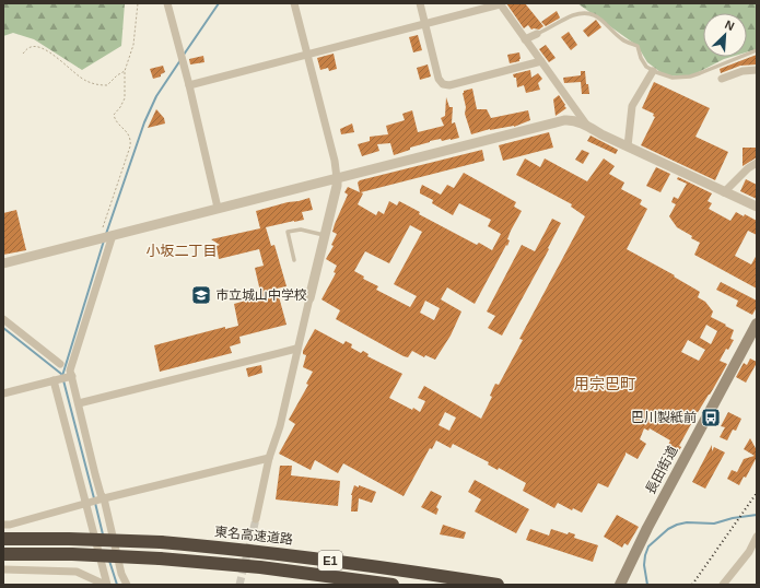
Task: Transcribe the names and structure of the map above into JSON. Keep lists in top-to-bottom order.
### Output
{
  "streets": {
    "highway": ["東名高速道路", "E1"],
    "main road": ["長田街道"]
  },
  "districts": ["小坂二丁目", "用宗巴町"],
  "places": {
    "school or university": ["市立城山中学校"],
    "bus stop": ["巴川製紙前"]
  },
  "north": "top right"
}
